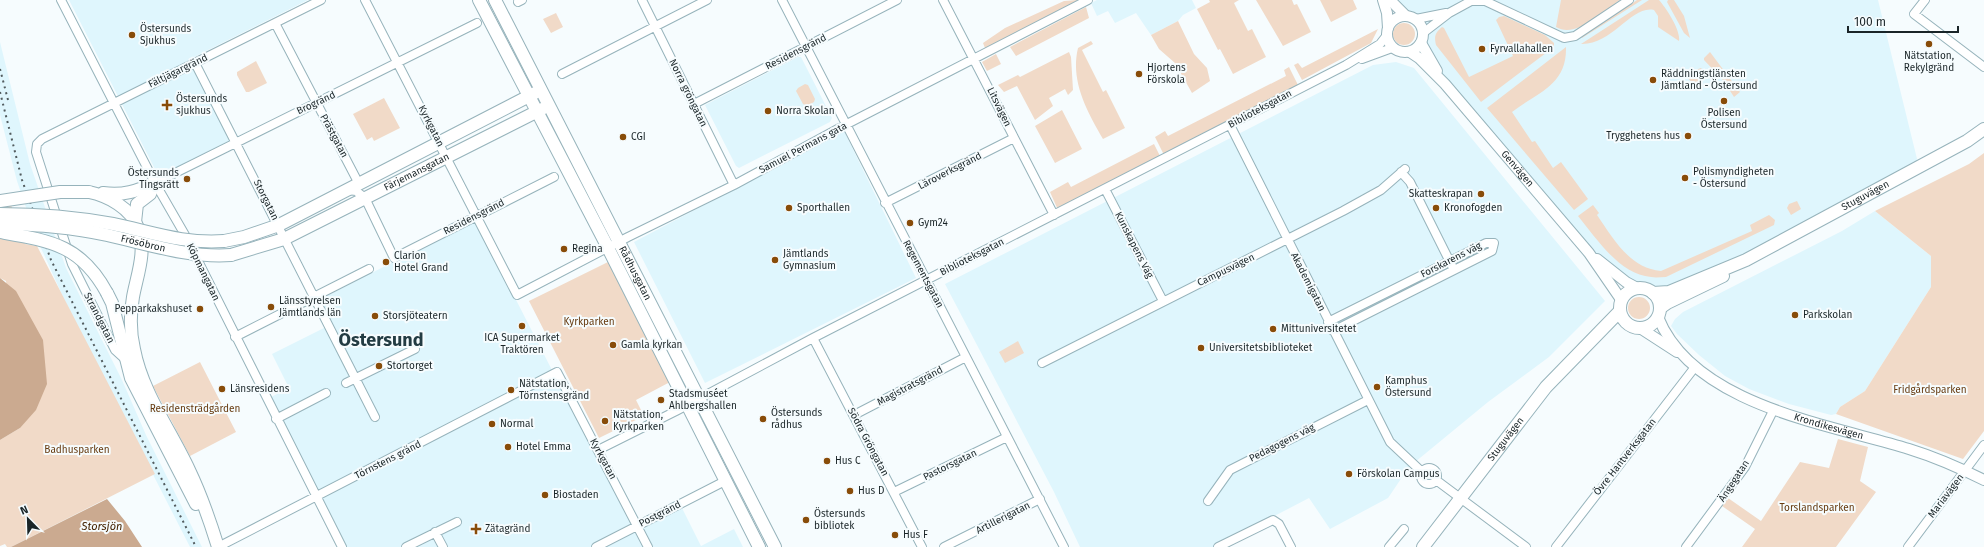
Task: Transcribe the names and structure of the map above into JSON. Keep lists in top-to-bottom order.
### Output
{
  "streets": {
    "main road": [
      "Färjemansgatan",
      "Stuguvägen",
      "Frösöbron",
      "Rådhusgatan",
      "Strandgatan"
    ],
    "street": [
      "Residensgränd",
      "Fältjägargränd",
      "Norra gröngatan",
      "Brogränd",
      "Litsvägen",
      "Biblioteksgatan",
      "Kyrkgatan",
      "Prästgatan",
      "Samuel Permans gata",
      "Genvägen",
      "Läroverksgränd",
      "Storgatan",
      "Kunskapens Väg",
      "Forskarens väg",
      "Campusvägen",
      "Köpmangatan",
      "Regementsgatan",
      "Akademigatan",
      "Magistratsgränd",
      "Krondikesvägen",
      "Södra Gröngatan",
      "Pedagogens väg",
      "Övre Hantverksgatan",
      "Törnstens gränd",
      "Pastorsgatan",
      "Ängegatan",
      "Mariavägen",
      "Postgränd",
      "Artillerigatan"
    ]
  },
  "crossings": [
    ["Residensgränd", "Norra gröngatan"],
    ["Residensgränd", "Kyrkgatan"],
    ["Residensgränd", "Färjemansgatan"],
    ["Residensgränd", "Regementsgatan"],
    ["Fältjägargränd", "Prästgatan"],
    ["Fältjägargränd", "Storgatan"],
    ["Fältjägargränd", "Köpmangatan"],
    ["Fältjägargränd", "Strandgatan"],
    ["Norra gröngatan", "Samuel Permans gata"],
    ["Brogränd", "Kyrkgatan"],
    ["Brogränd", "Prästgatan"],
    ["Brogränd", "Storgatan"],
    ["Brogränd", "Köpmangatan"],
    ["Litsvägen", "Biblioteksgatan"],
    ["Litsvägen", "Samuel Permans gata"],
    ["Litsvägen", "Läroverksgränd"],
    ["Biblioteksgatan", "Kyrkgatan"],
    ["Biblioteksgatan", "Genvägen"],
    ["Biblioteksgatan", "Kunskapens Väg"],
    ["Biblioteksgatan", "Rådhusgatan"],
    ["Biblioteksgatan", "Regementsgatan"],
    ["Biblioteksgatan", "Akademigatan"],
    ["Biblioteksgatan", "Södra Gröngatan"],
    ["Kyrkgatan", "Samuel Permans gata"],
    ["Kyrkgatan", "Färjemansgatan"],
    ["Kyrkgatan", "Törnstens gränd"],
    ["Kyrkgatan", "Postgränd"],
    ["Prästgatan", "Färjemansgatan"],
    ["Samuel Permans gata", "Rådhusgatan"],
    ["Samuel Permans gata", "Regementsgatan"],
    ["Genvägen", "Stuguvägen"],
    ["Genvägen", "Krondikesvägen"],
    ["Läroverksgränd", "Regementsgatan"],
    ["Färjemansgatan", "Storgatan"],
    ["Färjemansgatan", "Frösöbron"],
    ["Färjemansgatan", "Rådhusgatan"],
    ["Stuguvägen", "Akademigatan"],
    ["Stuguvägen", "Krondikesvägen"],
    ["Storgatan", "Frösöbron"],
    ["Kunskapens Väg", "Campusvägen"],
    ["Forskarens väg", "Campusvägen"],
    ["Forskarens väg", "Akademigatan"],
    ["Campusvägen", "Akademigatan"],
    ["Köpmangatan", "Törnstens gränd"],
    ["Rådhusgatan", "Postgränd"],
    ["Regementsgatan", "Magistratsgränd"],
    ["Regementsgatan", "Pastorsgatan"],
    ["Regementsgatan", "Artillerigatan"],
    ["Akademigatan", "Pedagogens väg"],
    ["Strandgatan", "Törnstens gränd"],
    ["Magistratsgränd", "Södra Gröngatan"],
    ["Krondikesvägen", "Övre Hantverksgatan"],
    ["Krondikesvägen", "Ängegatan"],
    ["Krondikesvägen", "Mariavägen"],
    ["Södra Gröngatan", "Pastorsgatan"]
  ],
  "districts": ["Östersund"],
  "water": ["Storsjön"],
  "parks": [
    "Kyrkparken",
    "Fridgårdsparken",
    "Residensträdgården",
    "Badhusparken",
    "Torslandsparken"
  ],
  "places": {
    "other": [
      "Östersunds Sjukhus",
      "Nätstation, Rekylgränd",
      "Fyrvallahallen",
      "Hjortens Förskola",
      "Räddningstjänsten Jämtland - Östersund",
      "Polisen Östersund",
      "Norra Skolan",
      "Trygghetens hus",
      "CGI",
      "Polismyndigheten - Östersund",
      "Östersunds Tingsrätt",
      "Skatteskrapan",
      "Sporthallen",
      "Kronofogden",
      "Gym24",
      "Regina",
      "Jämtlands Gymnasium",
      "Clarion Hotel Grand",
      "Länsstyrelsen Jämtlands län",
      "Pepparkakshuset",
      "Parkskolan",
      "Storsjöteatern",
      "ICA Supermarket Traktören",
      "Mittuniversitetet",
      "Gamla kyrkan",
      "Universitetsbiblioteket",
      "Stortorget",
      "Kamphus Östersund",
      "Länsresidens",
      "Nätstation, Törnstensgränd",
      "Stadsmuséet Ahlbergshallen",
      "Östersunds rådhus",
      "Nätstation, Kyrkparken",
      "Normal",
      "Hotel Emma",
      "Hus C",
      "Förskolan Campus",
      "Hus D",
      "Biostaden",
      "Östersunds bibliotek",
      "Hus F"
    ],
    "health": ["Östersunds sjukhus", "Zätagränd"]
  },
  "scale_bar": "100 m",
  "north": "top left"
}
